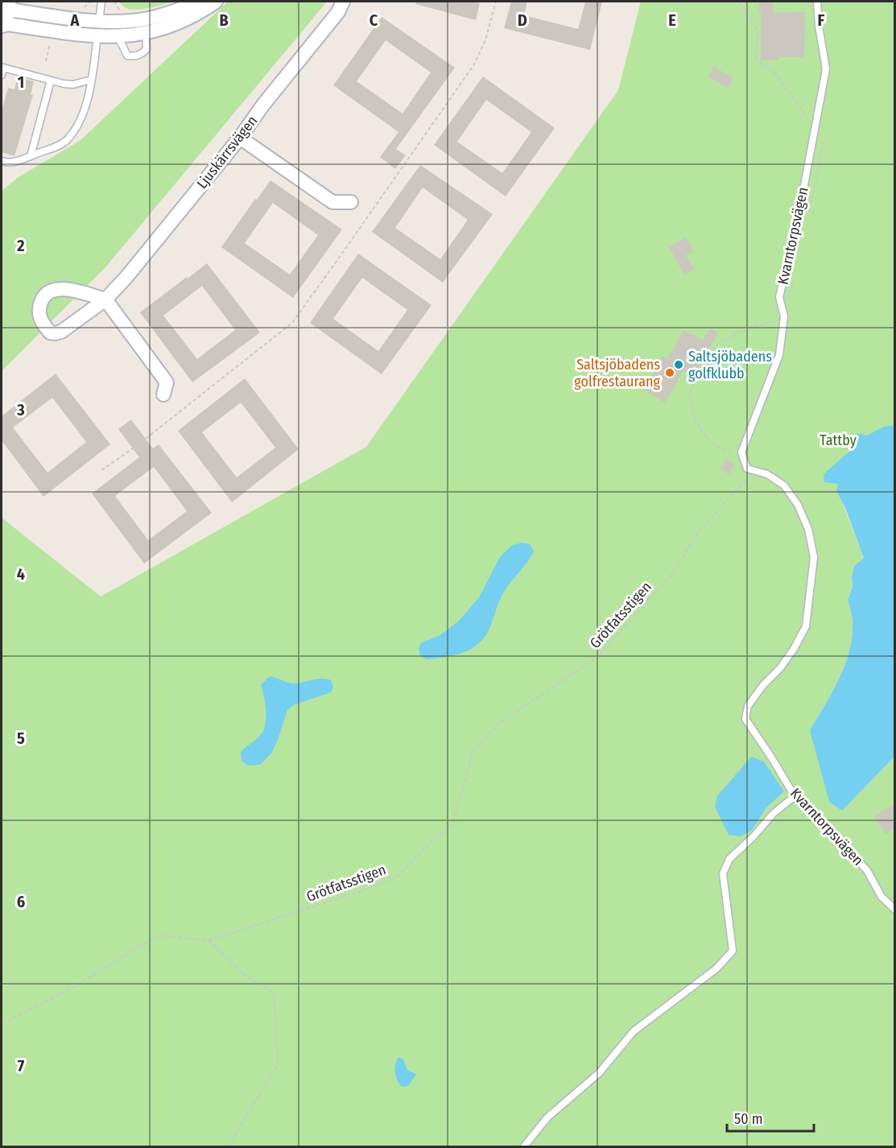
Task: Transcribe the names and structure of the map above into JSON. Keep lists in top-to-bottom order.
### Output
{
  "streets": {
    "street": ["Ljuskärrsvägen"],
    "lane": ["Kvarntorpsvägen"],
    "path": ["Grötfatsstigen"]
  },
  "crossings": [
    ["Kvarntorpsvägen", "Grötfatsstigen"]
  ],
  "parks": ["Tattby"],
  "places": ["Saltsjöbadens golfklubb", "Saltsjöbadens golfrestaurang"],
  "scale_bar": "50 m",
  "grid": {
    "columns": [
      "A",
      "B",
      "C",
      "D",
      "E",
      "F"
    ],
    "rows": [
      "1",
      "2",
      "3",
      "4",
      "5",
      "6",
      "7"
    ]
  }
}
